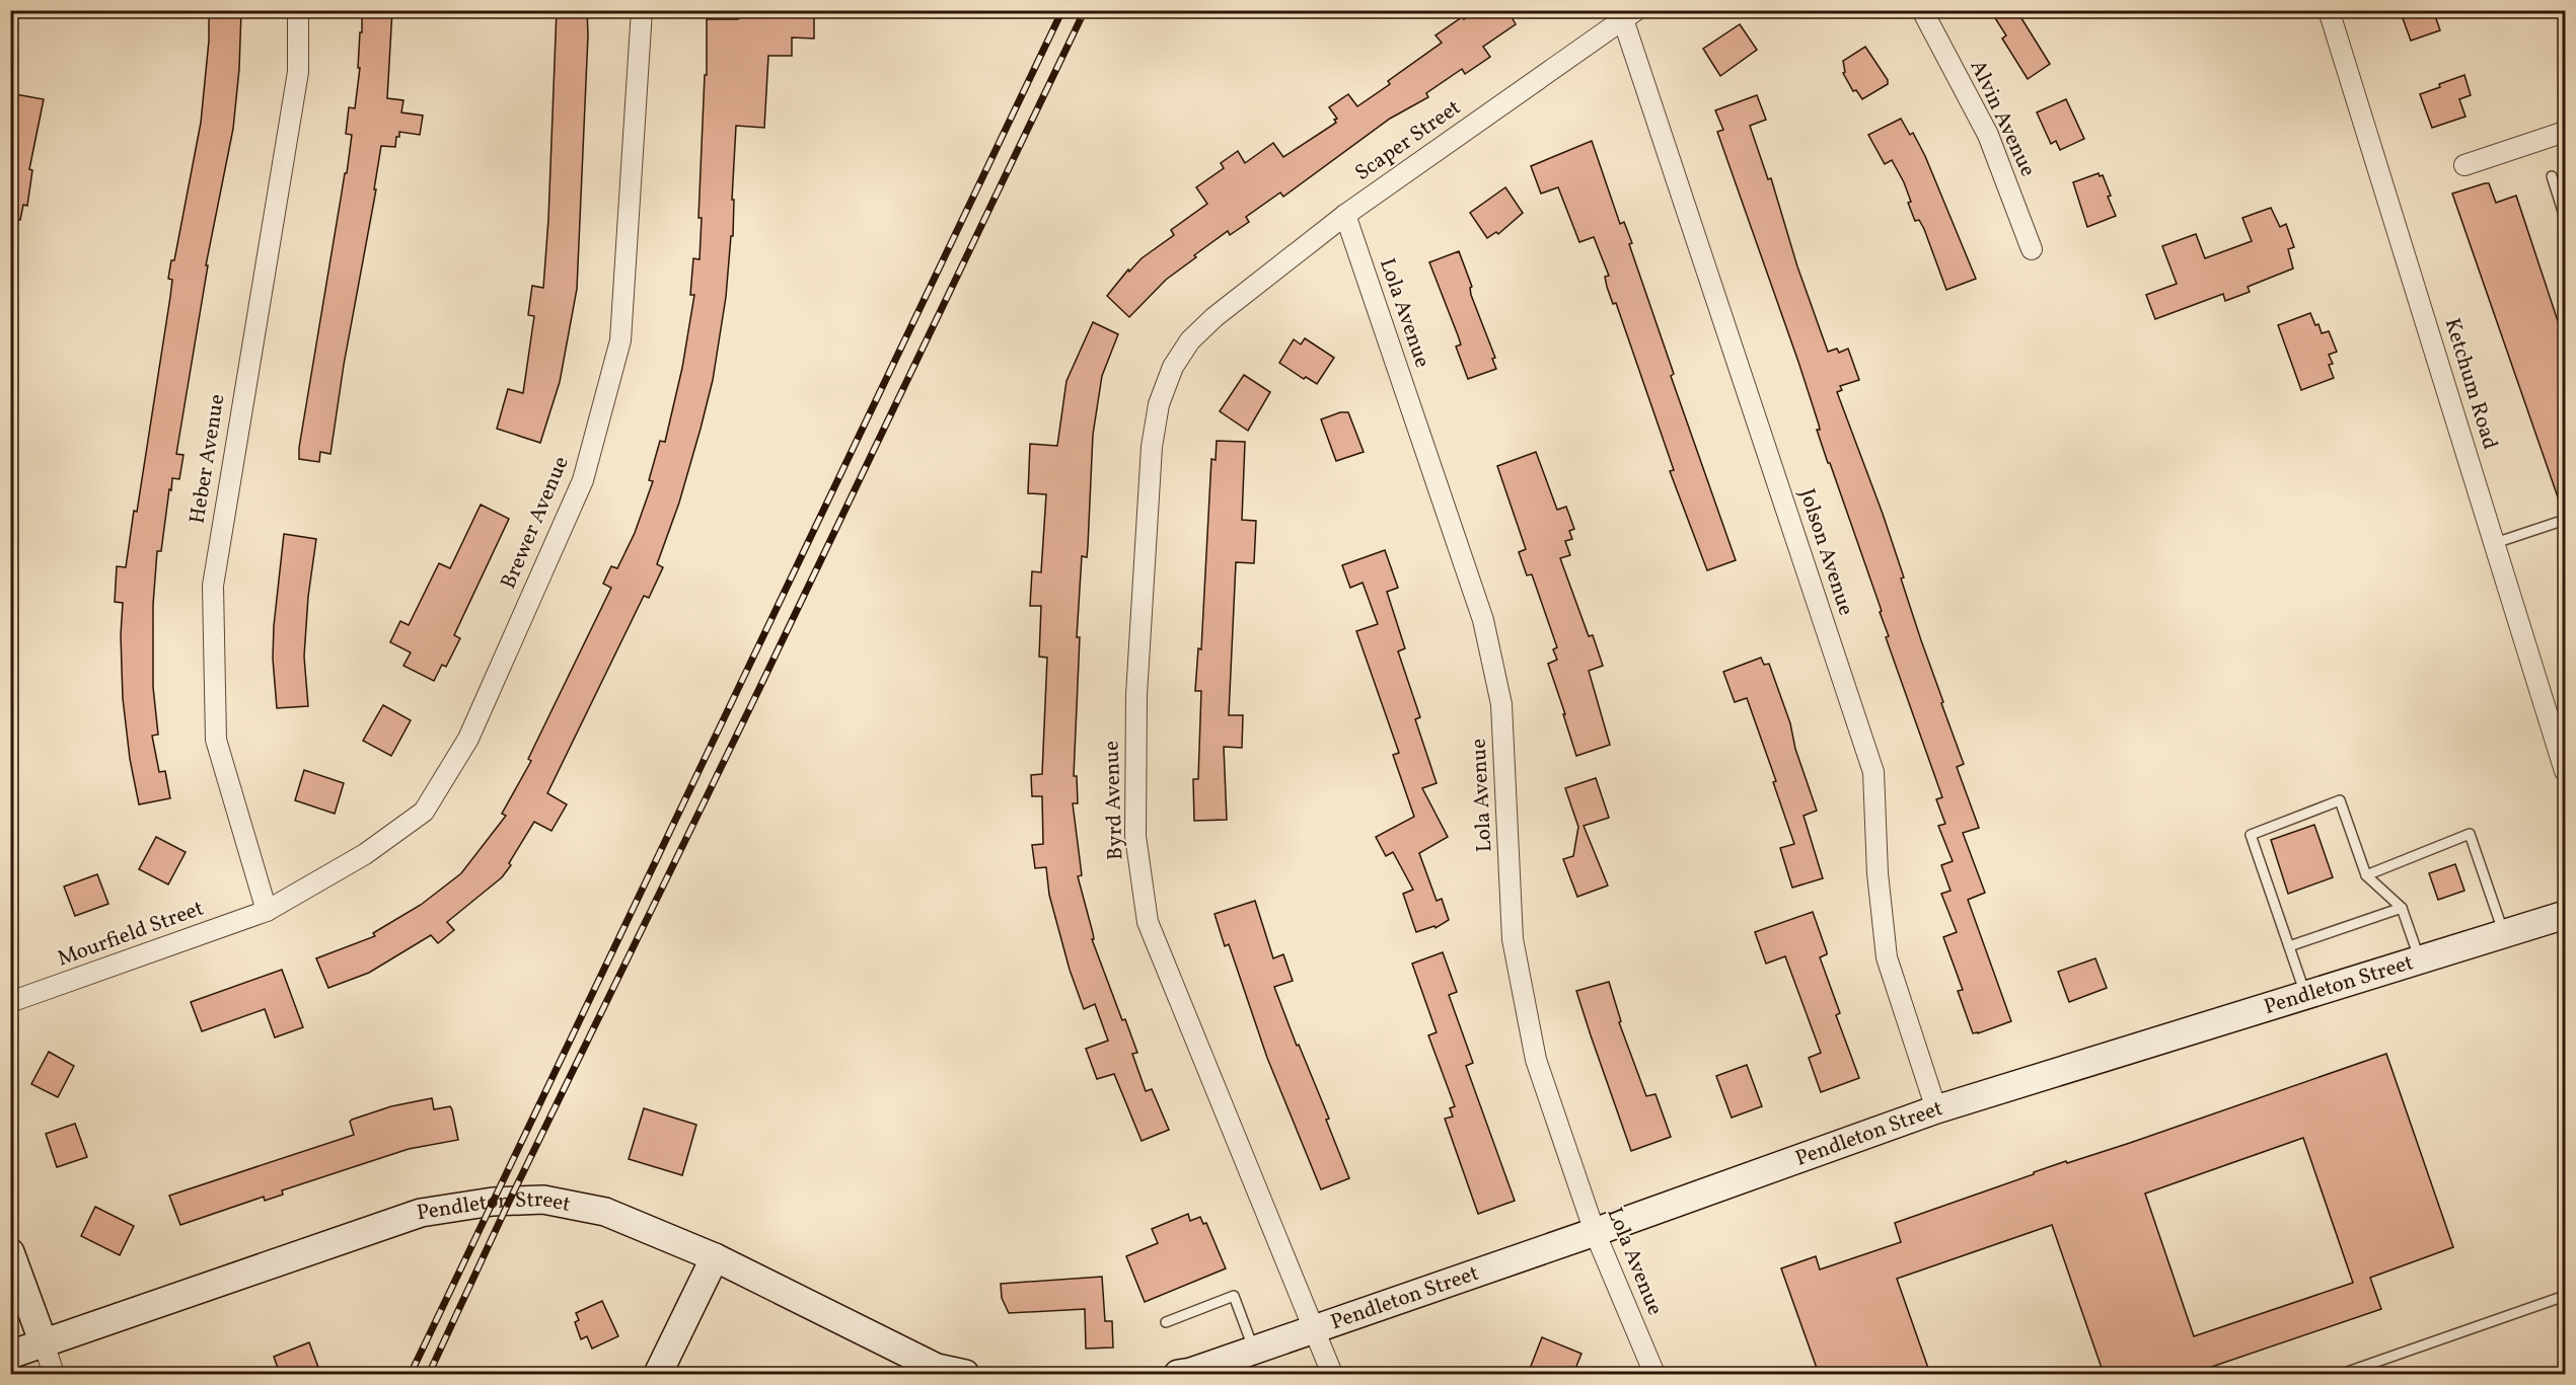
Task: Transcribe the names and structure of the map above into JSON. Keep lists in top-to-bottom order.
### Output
{
  "streets": {
    "main road": ["Pendleton Street"],
    "street": [
      "Alvin Avenue",
      "Scaper Street",
      "Lola Avenue",
      "Ketchum Road",
      "Heber Avenue",
      "Brewer Avenue",
      "Jolson Avenue",
      "Byrd Avenue",
      "Mourfield Street"
    ]
  },
  "crossings": [
    ["Scaper Street", "Lola Avenue"],
    ["Scaper Street", "Jolson Avenue"],
    ["Scaper Street", "Byrd Avenue"],
    ["Lola Avenue", "Pendleton Street"],
    ["Heber Avenue", "Brewer Avenue"],
    ["Heber Avenue", "Mourfield Street"],
    ["Brewer Avenue", "Mourfield Street"],
    ["Jolson Avenue", "Pendleton Street"],
    ["Byrd Avenue", "Pendleton Street"]
  ]
}
